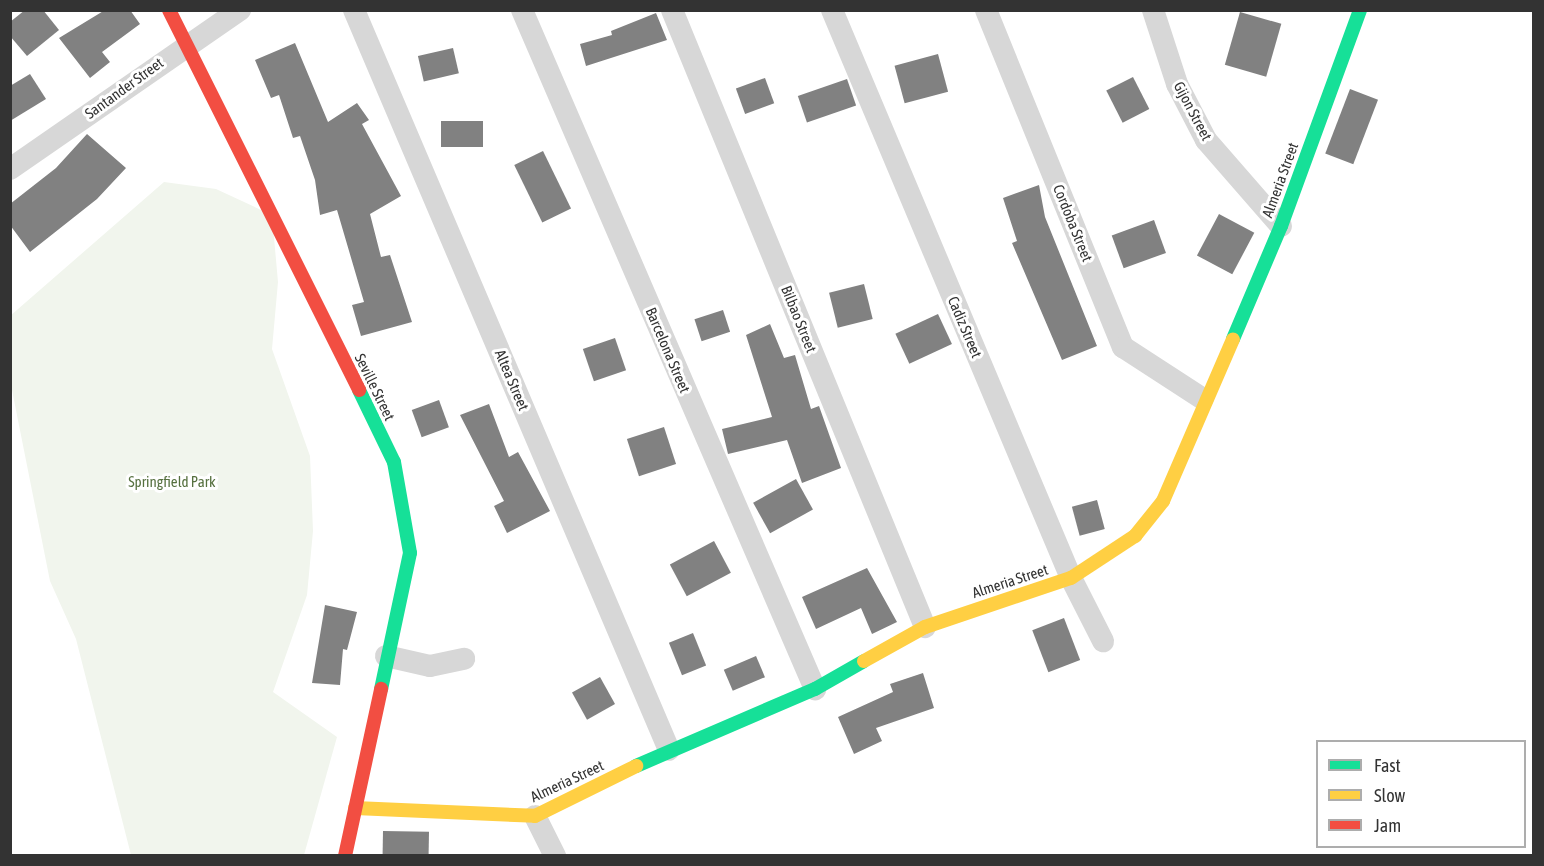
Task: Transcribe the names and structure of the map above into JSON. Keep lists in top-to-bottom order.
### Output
{
  "streets": {
    "street": [
      "Santander Street",
      "Gijon Street",
      "Almeria Street",
      "Cordoba Street",
      "Bilbao Street",
      "Cadiz Street",
      "Barcelona Street",
      "Altea Street",
      "Seville Street"
    ]
  },
  "crossings": [
    ["Santander Street", "Seville Street"],
    ["Gijon Street", "Almeria Street"],
    ["Almeria Street", "Cordoba Street"],
    ["Almeria Street", "Bilbao Street"],
    ["Almeria Street", "Cadiz Street"],
    ["Almeria Street", "Barcelona Street"],
    ["Almeria Street", "Altea Street"],
    ["Almeria Street", "Seville Street"]
  ],
  "parks": ["Springfield Park"],
  "legend": ["Fast", "Slow", "Jam"]
}
